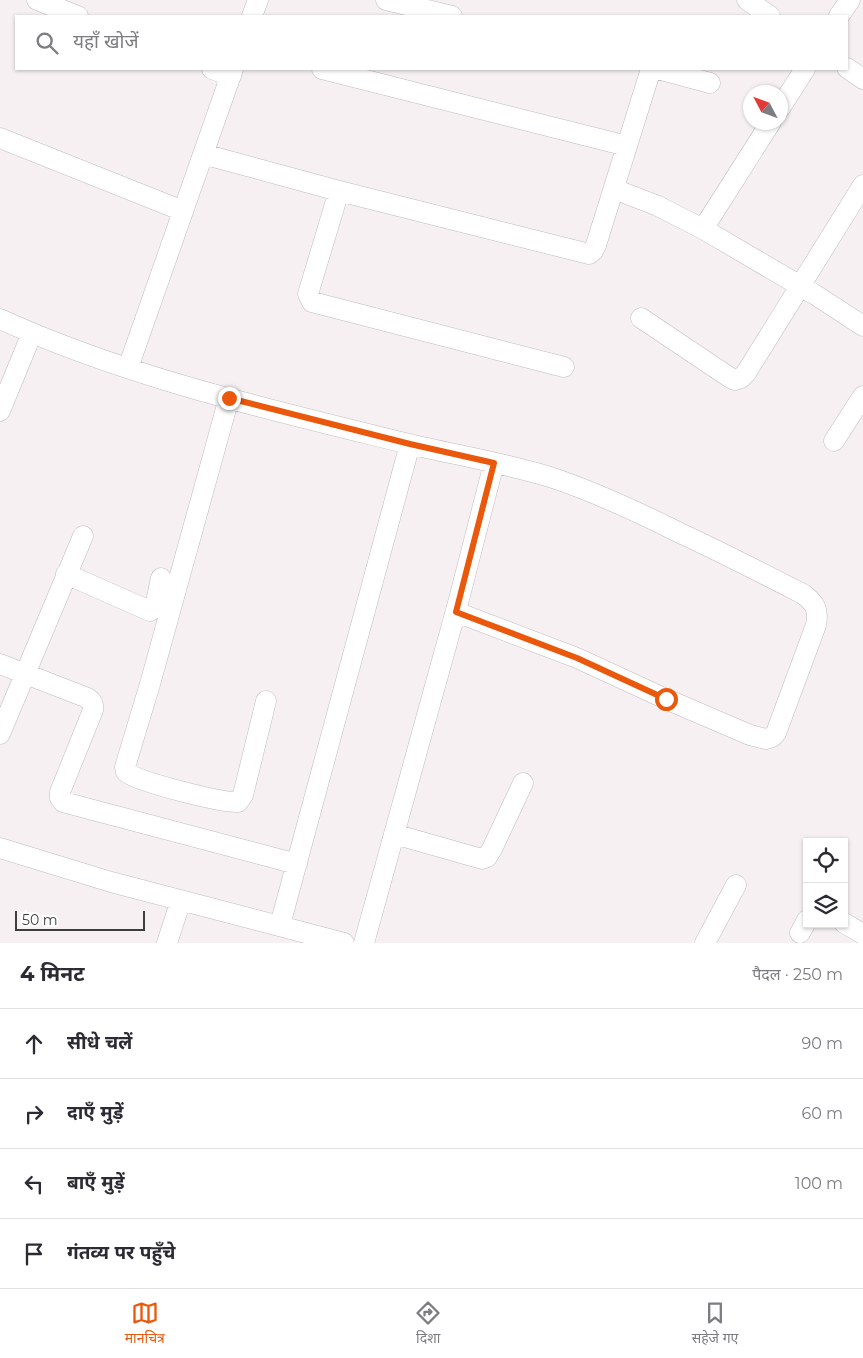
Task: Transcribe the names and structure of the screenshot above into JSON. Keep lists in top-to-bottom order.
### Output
{
  "scale_bar": "50 m",
  "north": "top left",
  "page": {
    "search": "यहाँ खोजें",
    "scale": "50 m",
    "heading": ["4 मिनट", "पैदल · 250 m"],
    "list": [
      ["सीधे चलें", "90 m"],
      ["दाएँ मुड़ें", "60 m"],
      ["बाएँ मुड़ें", "100 m"],
      "गंतव्य पर पहुँचे"
    ],
    "nav": ["मानचित्र", "दिशा", "सहेजे गए"]
  }
}
